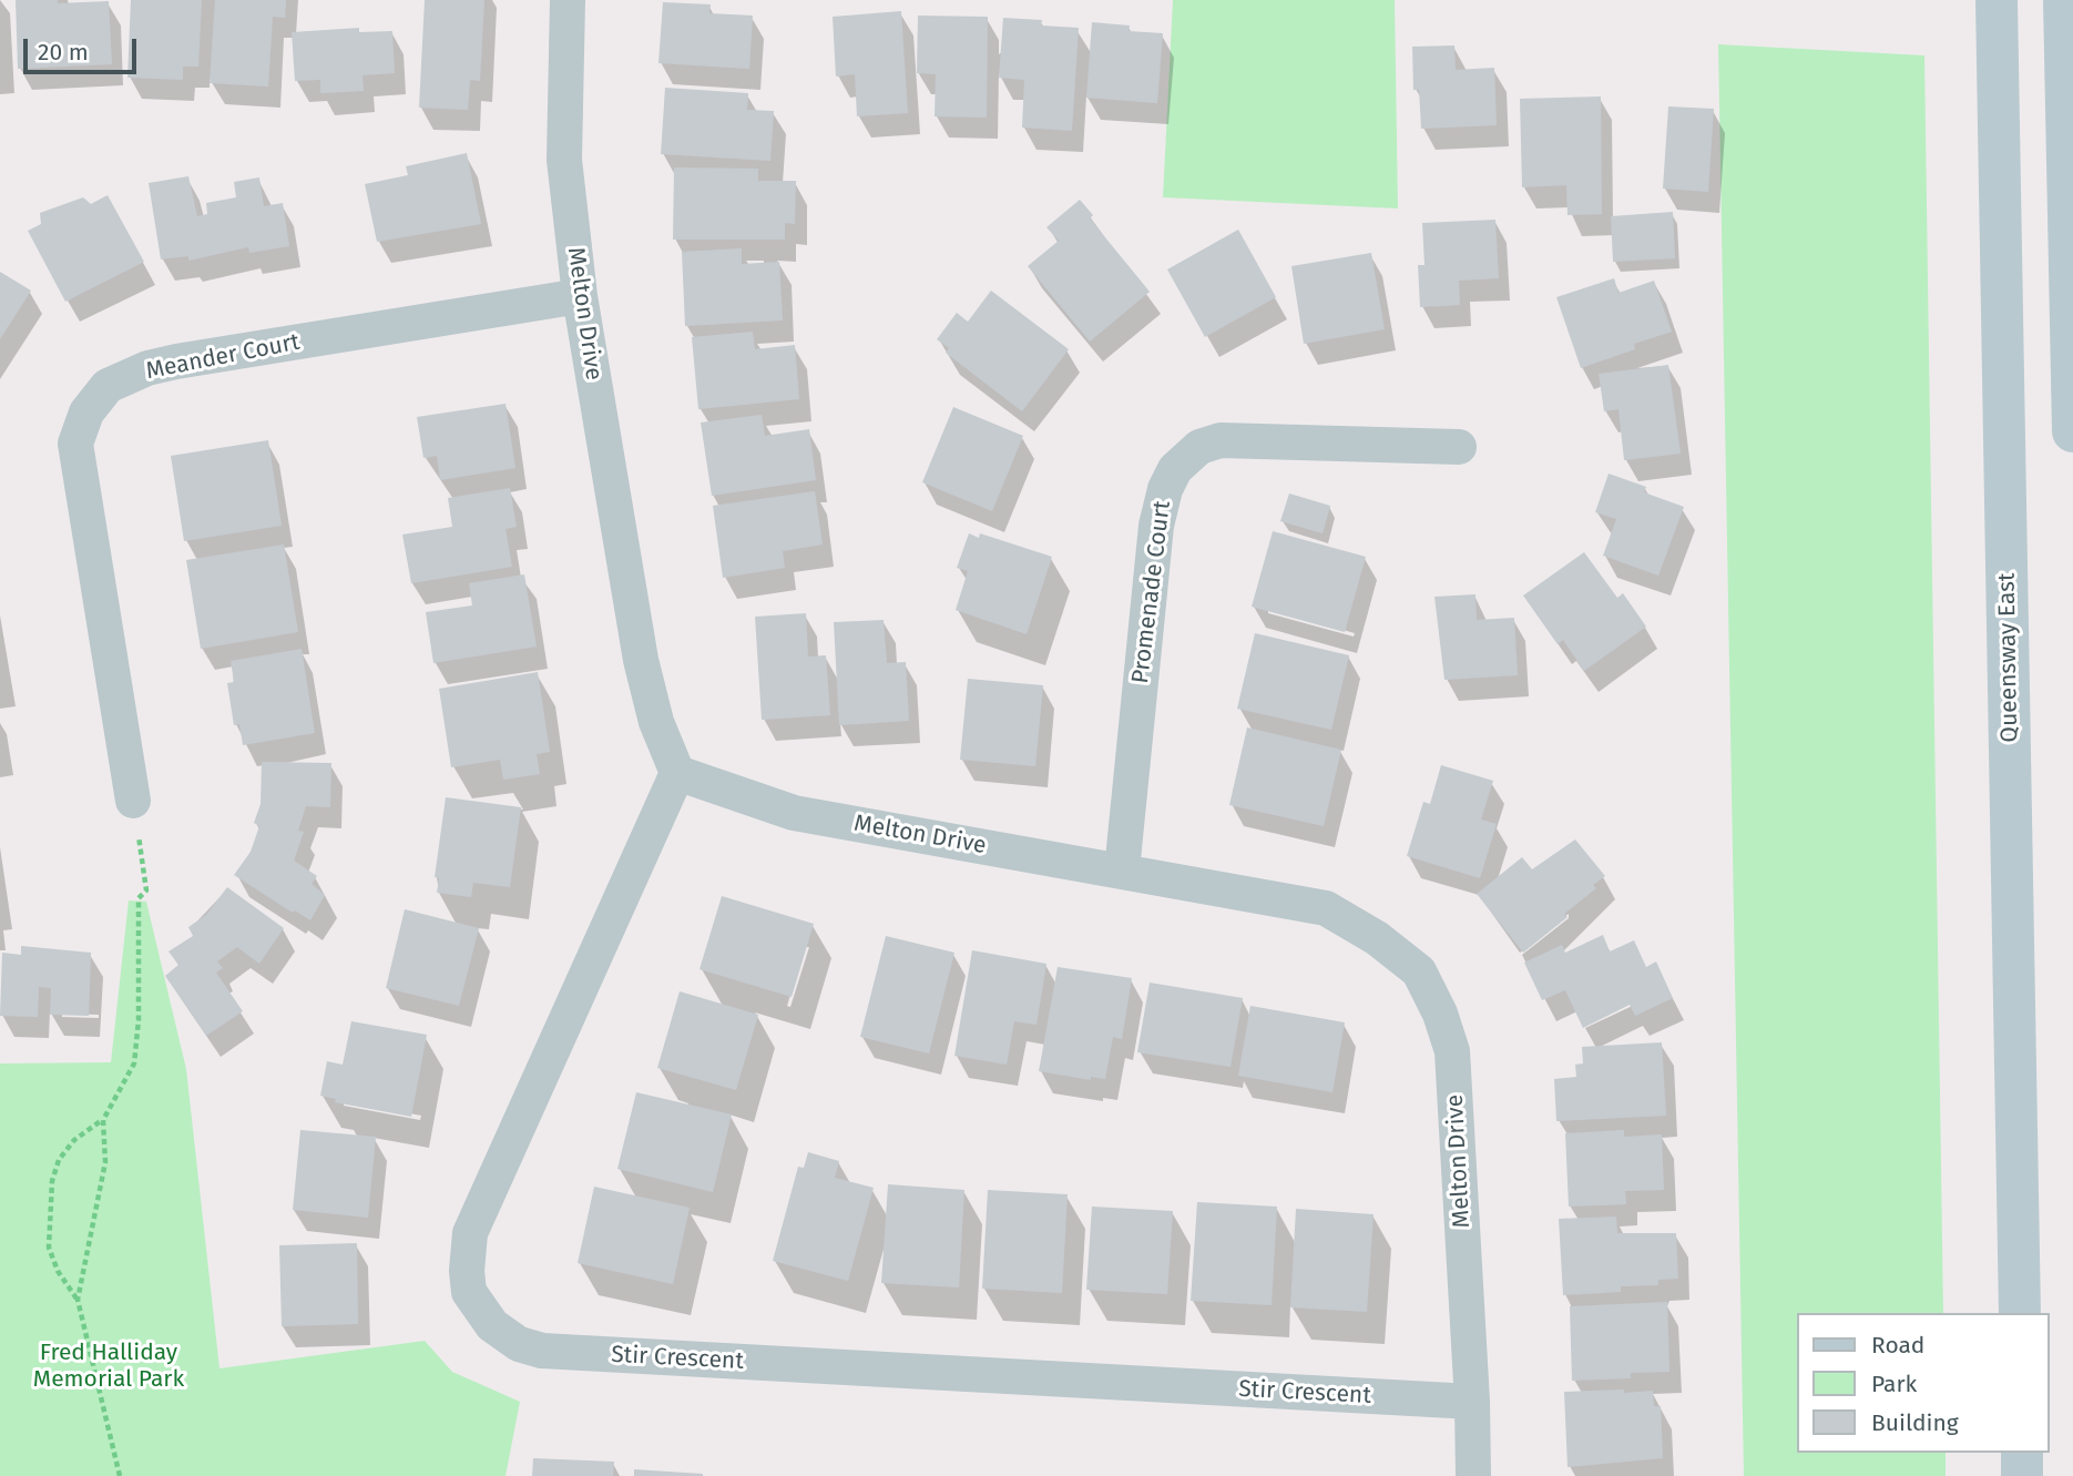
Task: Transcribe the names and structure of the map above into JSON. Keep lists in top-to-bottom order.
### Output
{
  "streets": {
    "main road": ["Queensway East"],
    "street": [
      "Melton Drive",
      "Meander Court",
      "Promenade Court",
      "Stir Crescent"
    ]
  },
  "crossings": [
    ["Melton Drive", "Meander Court"],
    ["Melton Drive", "Promenade Court"],
    ["Melton Drive", "Stir Crescent"]
  ],
  "parks": ["Fred Halliday Memorial Park"],
  "legend": ["Road", "Park", "Building"],
  "scale_bar": "20 m"
}
